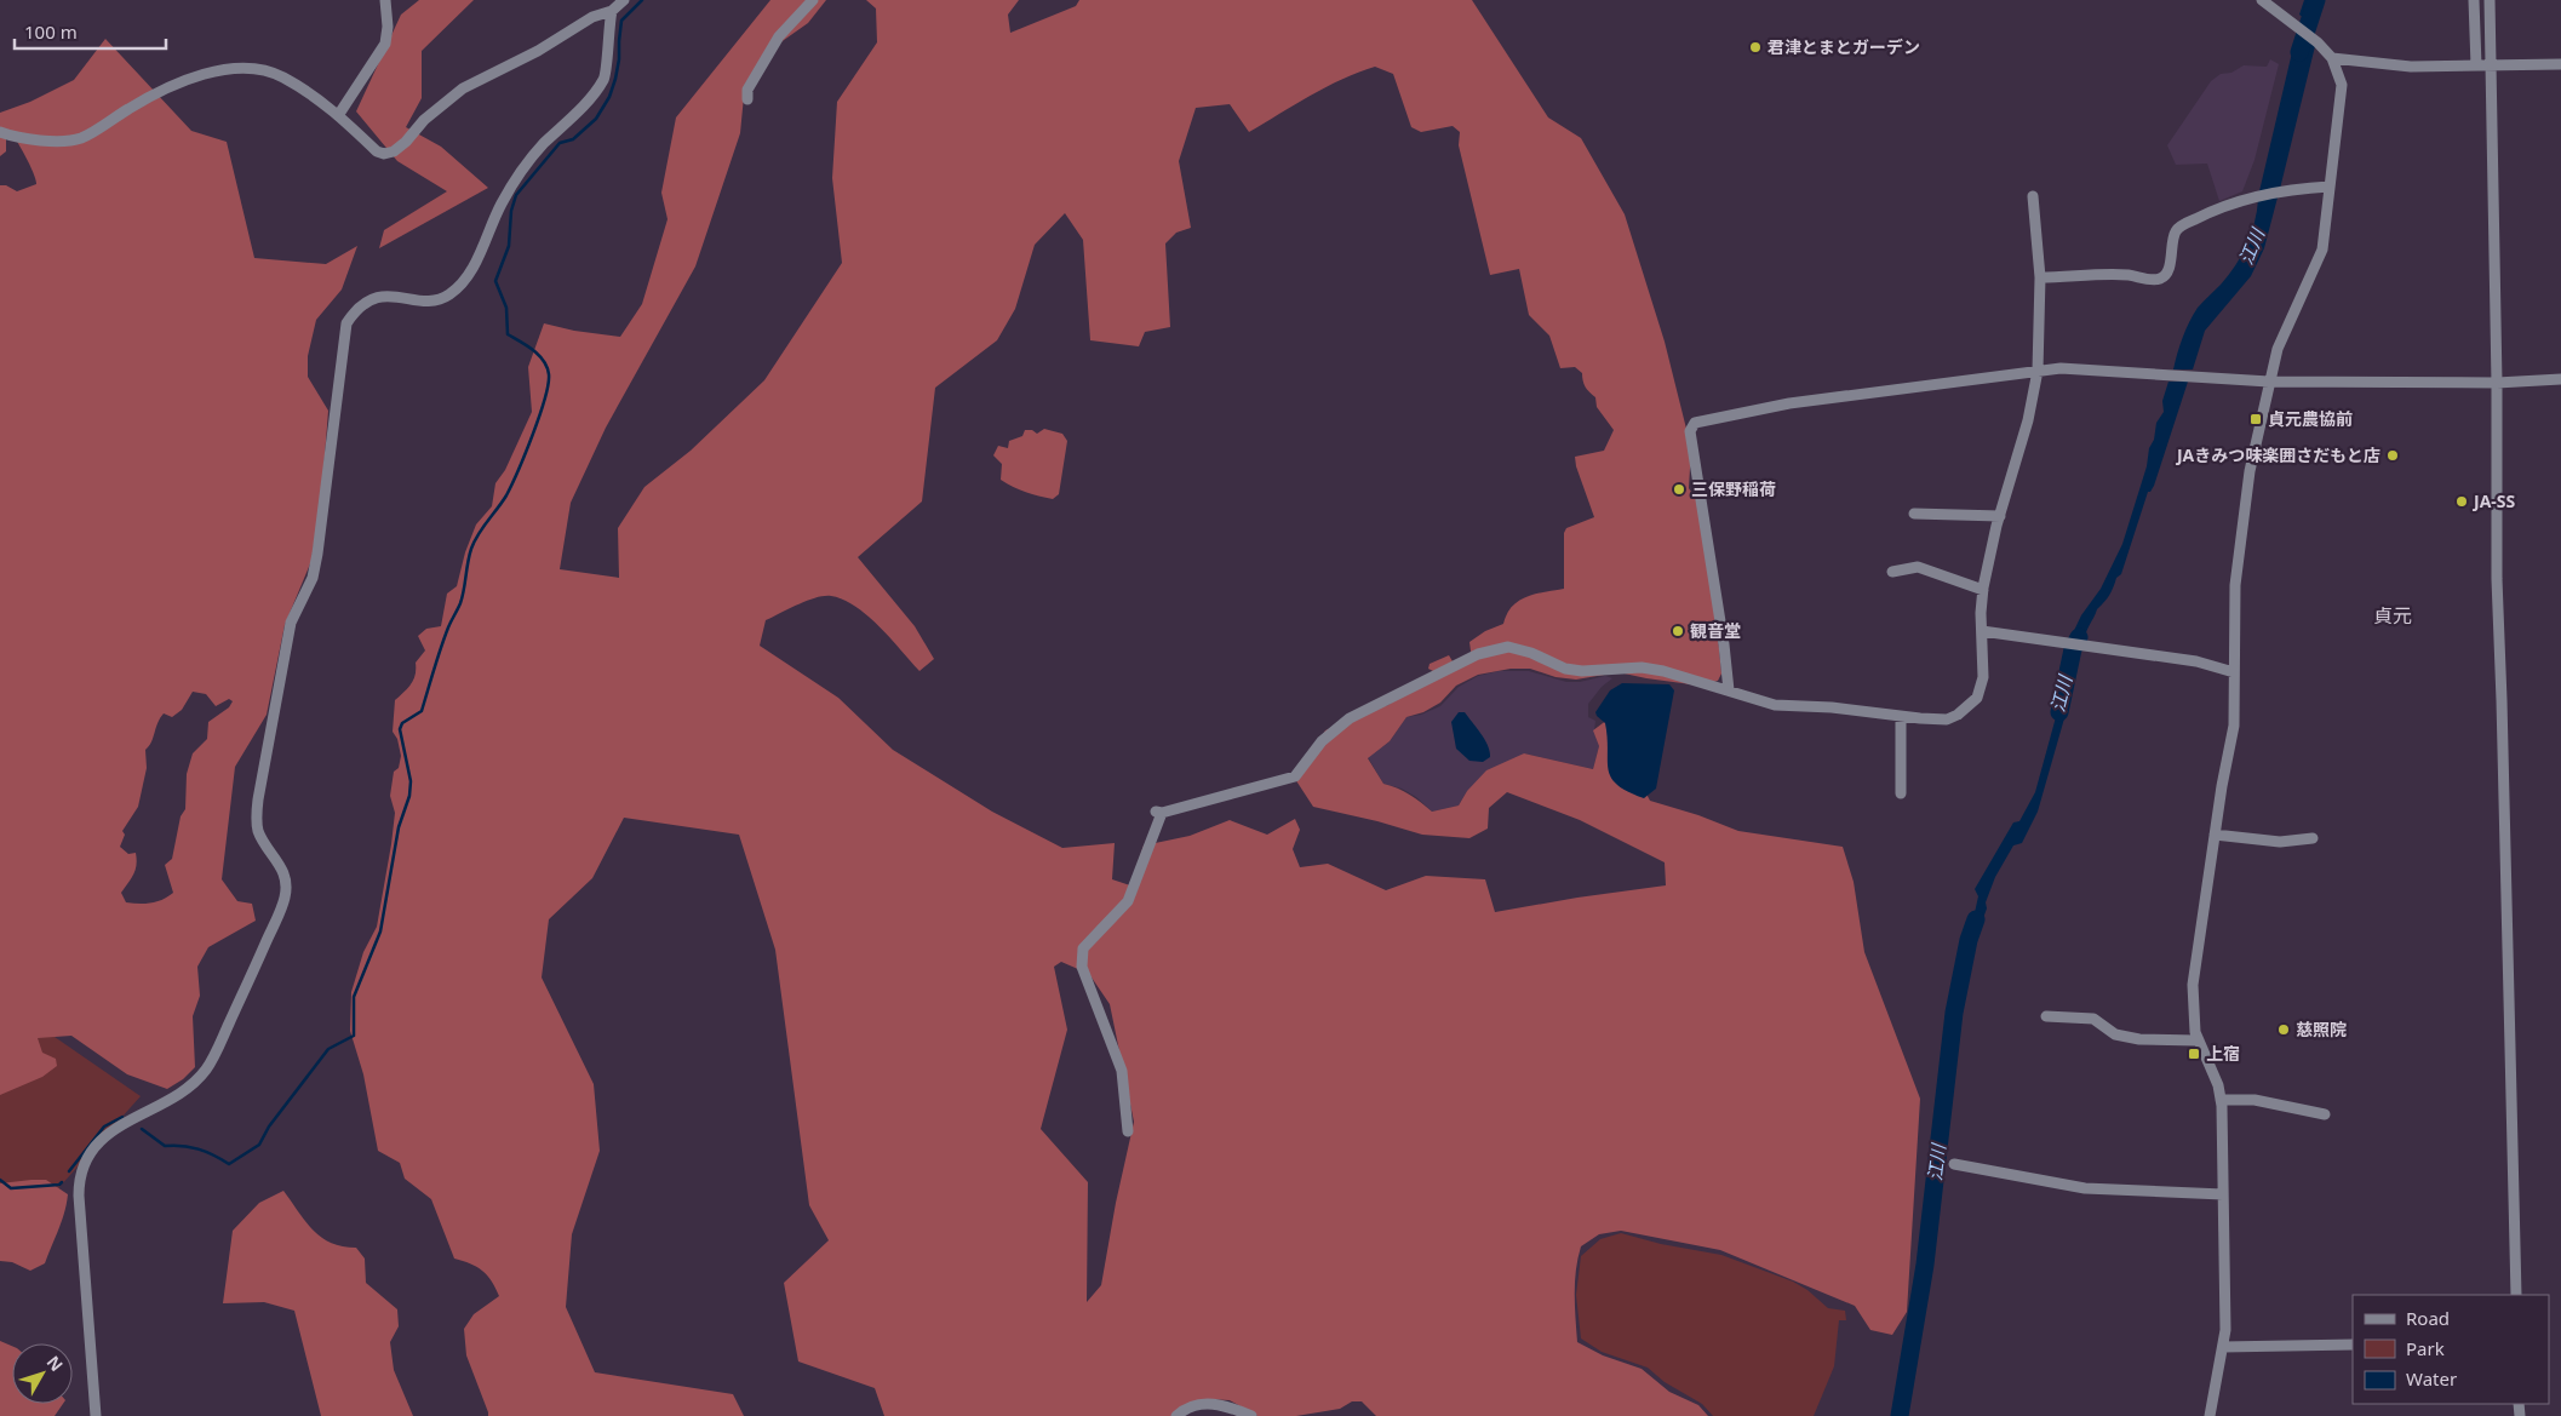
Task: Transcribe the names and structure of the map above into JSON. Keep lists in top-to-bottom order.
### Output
{
  "districts": ["貞元"],
  "water": ["江川"],
  "places": {
    "other": [
      "君津とまとガーデン",
      "JAきみつ味楽囲さだもと店",
      "三保野稲荷",
      "JA-SS",
      "観音堂",
      "慈照院"
    ],
    "transit": ["貞元農協前", "上宿"]
  },
  "legend": ["Road", "Park", "Water"],
  "scale_bar": "100 m",
  "north": "top right"
}
